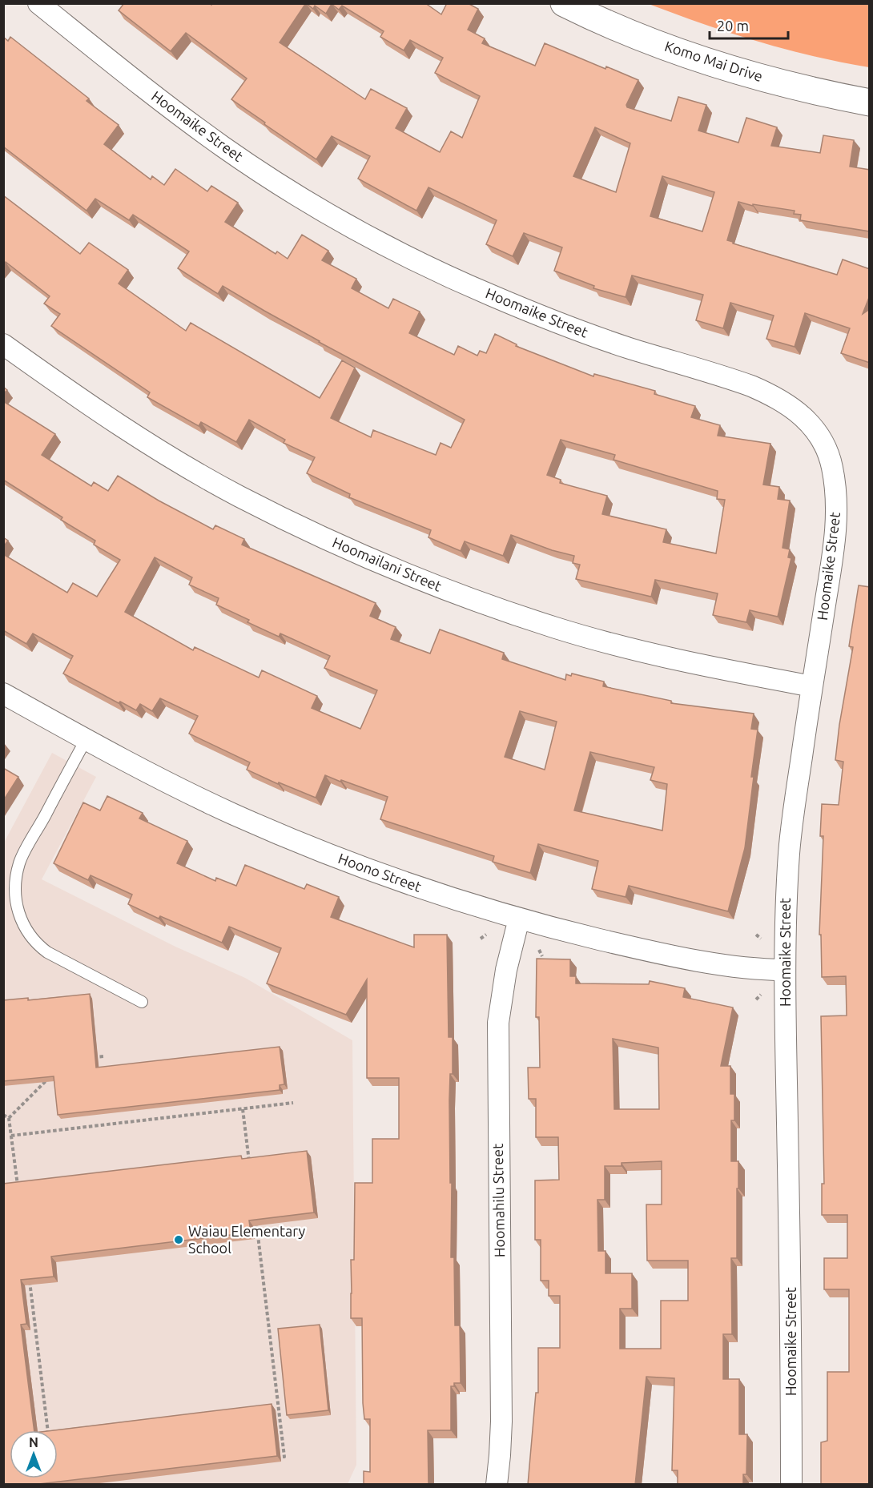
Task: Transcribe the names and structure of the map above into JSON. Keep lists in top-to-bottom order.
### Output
{
  "streets": {
    "street": [
      "Komo Mai Drive",
      "Hoomaike Street",
      "Hoomailani Street",
      "Hoono Street",
      "Hoomahilu Street"
    ]
  },
  "crossings": [
    ["Hoomaike Street", "Hoomailani Street"],
    ["Hoomaike Street", "Hoono Street"],
    ["Hoono Street", "Hoomahilu Street"]
  ],
  "places": ["Waiau Elementary School"],
  "scale_bar": "20 m",
  "north": "top"
}
